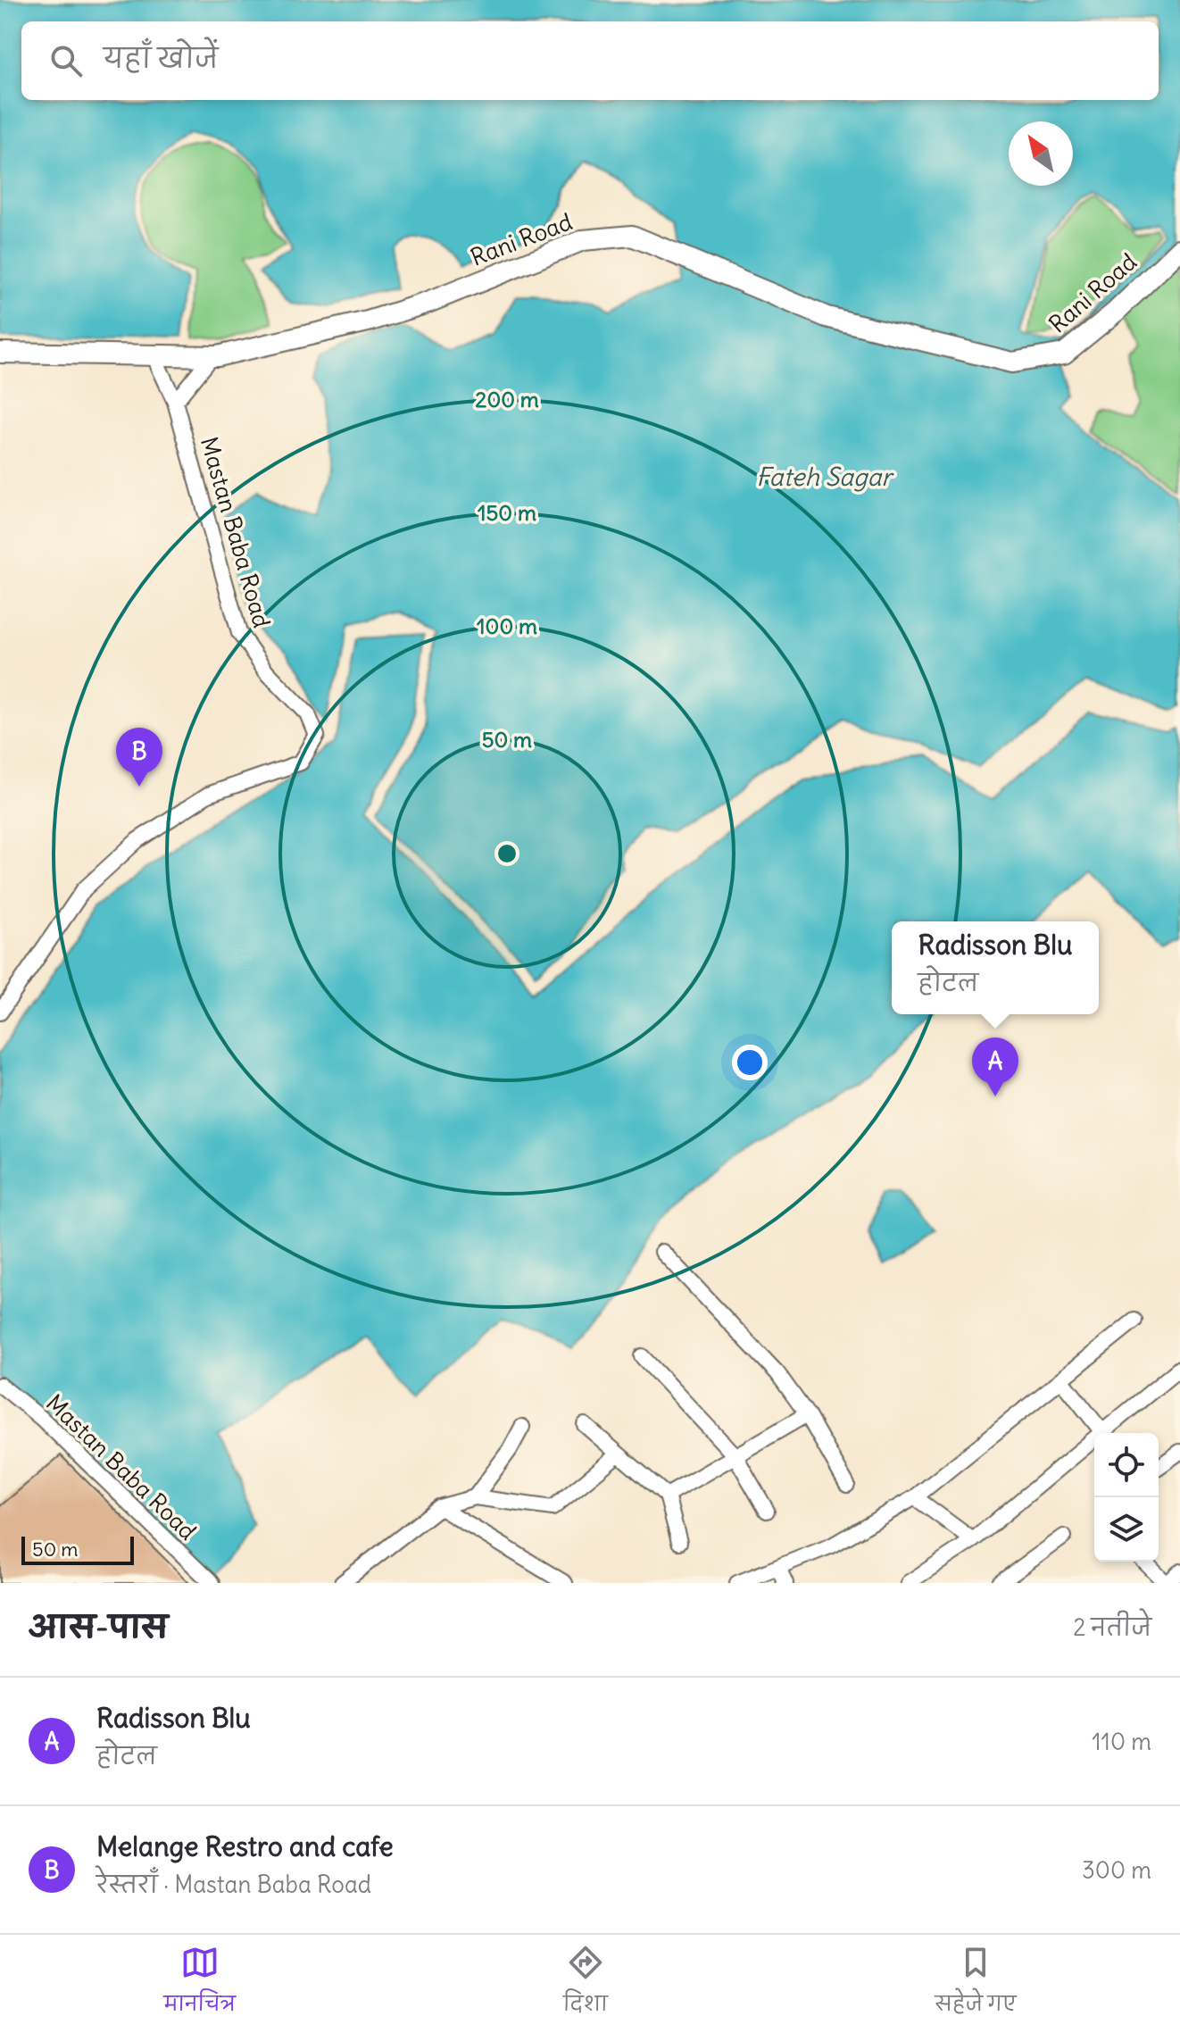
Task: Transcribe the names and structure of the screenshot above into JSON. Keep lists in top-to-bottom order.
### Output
{
  "streets": {
    "street": ["Rani Road", "Mastan Baba Road"]
  },
  "crossings": [
    ["Rani Road", "Mastan Baba Road"]
  ],
  "water": ["Fateh Sagar"],
  "scale_bar": "50 m",
  "north": "top left",
  "page": {
    "search": "यहाँ खोजें",
    "pins": ["B", "A"],
    "popup": ["Radisson Blu", "होटल"],
    "scale": "50 m",
    "heading": ["आस-पास", "2 नतीजे"],
    "list": [
      {
        "mark": "A",
        "name": "Radisson Blu",
        "note": "होटल",
        "value": "110 m"
      },
      {
        "mark": "B",
        "name": "Melange Restro and cafe",
        "note": "रेस्तराँ · Mastan Baba Road",
        "value": "300 m"
      }
    ],
    "nav": ["मानचित्र", "दिशा", "सहेजे गए"]
  },
  "rings": [
    "200 m",
    "150 m",
    "100 m",
    "50 m"
  ]
}
